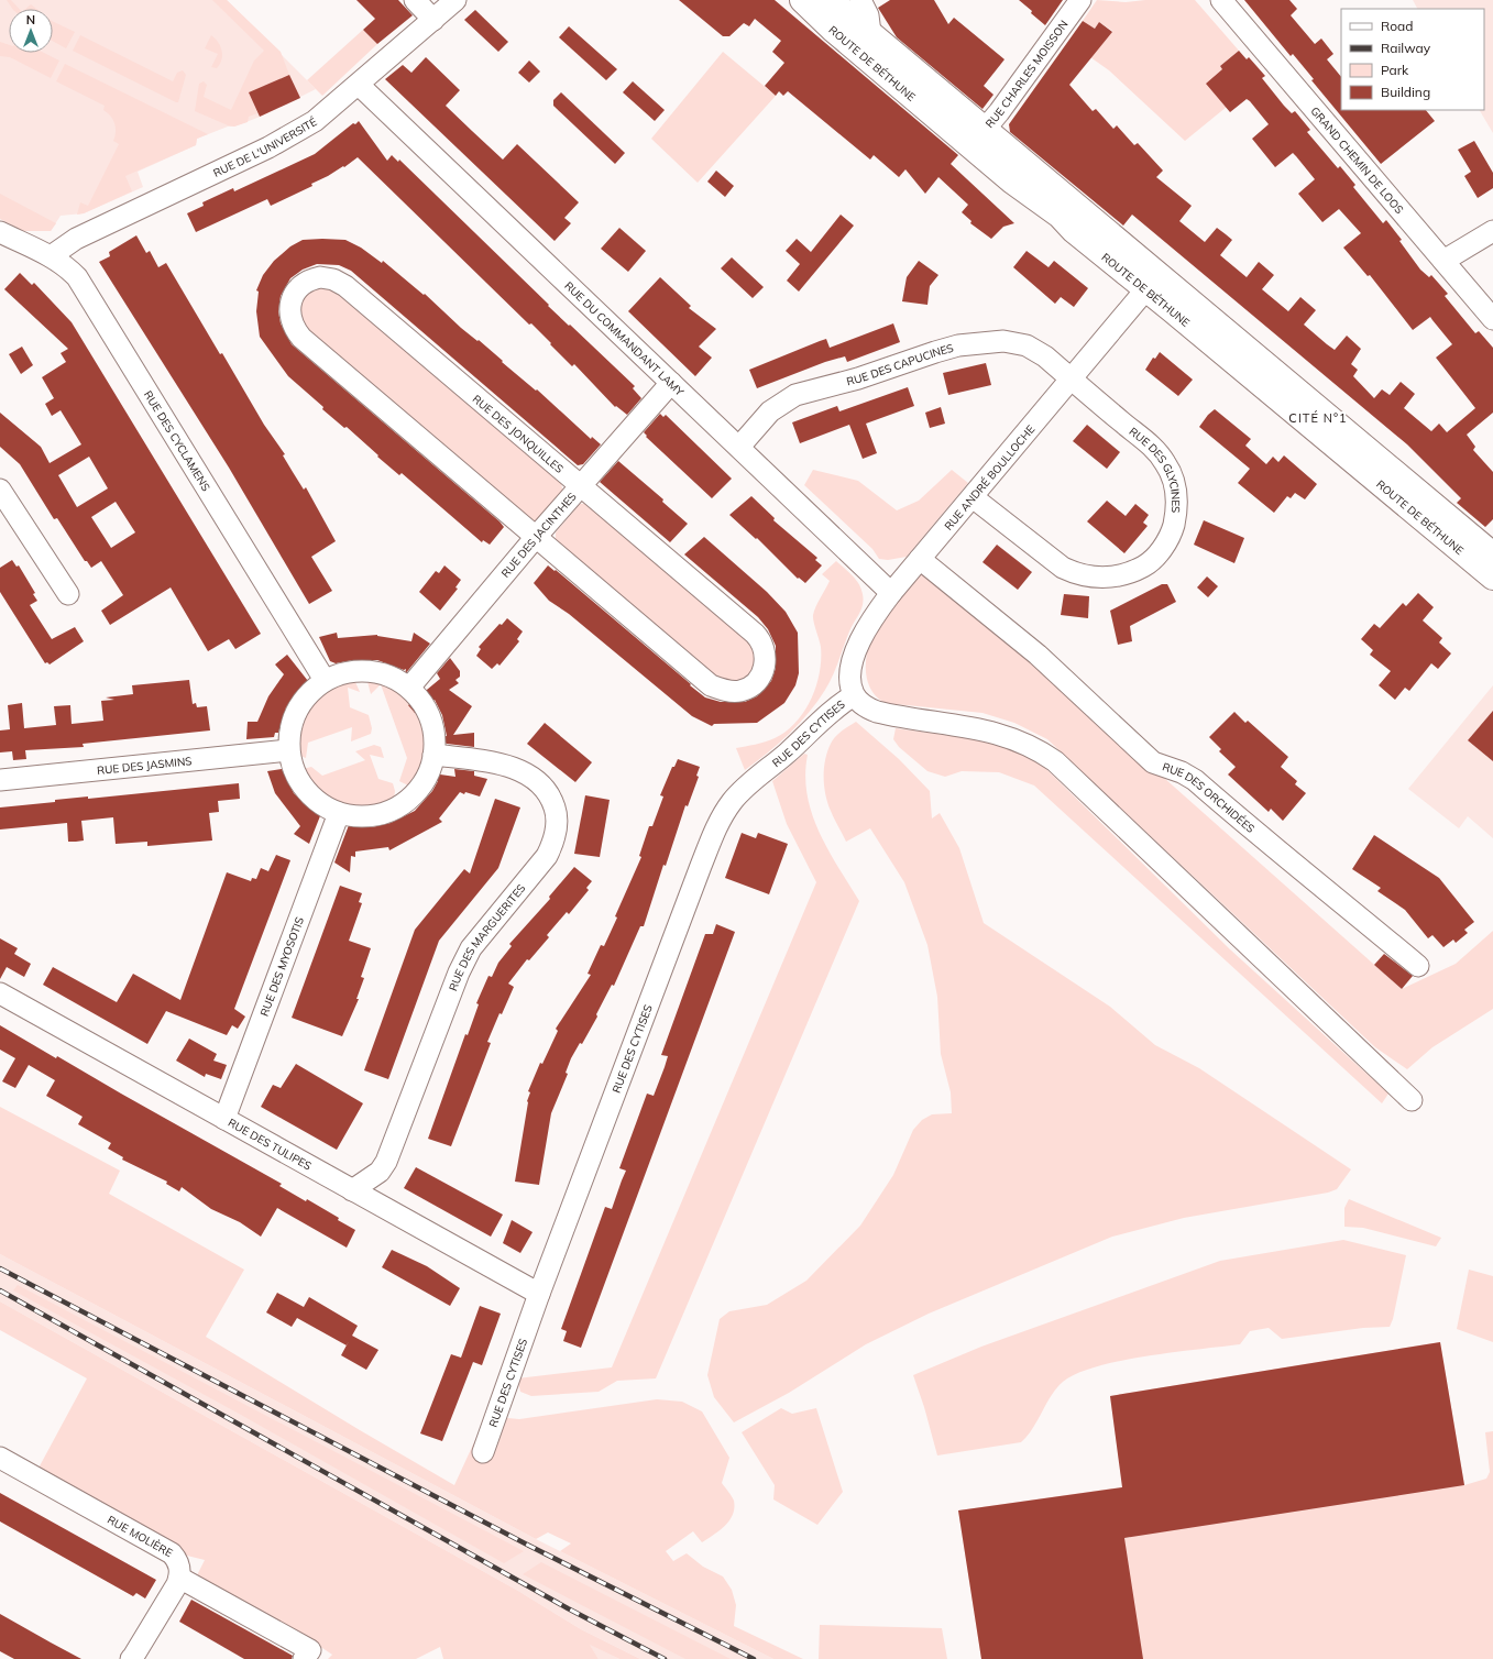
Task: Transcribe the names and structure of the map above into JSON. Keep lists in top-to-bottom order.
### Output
{
  "streets": {
    "main road": ["ROUTE DE BÉTHUNE"],
    "street": [
      "RUE CHARLES MOISSON",
      "RUE DE L'UNIVERSITÉ",
      "GRAND CHEMIN DE LOOS",
      "RUE DU COMMANDANT LAMY",
      "RUE DES CAPUCINES",
      "RUE DES JONQUILLES",
      "RUE DES CYCLAMENS",
      "RUE DES GLYCINES",
      "RUE ANDRÉ BOULLOCHE",
      "RUE DES JACINTHES",
      "RUE DES CYTISES",
      "RUE DES JASMINS",
      "RUE DES ORCHIDÉES",
      "RUE DES MARGUERITES",
      "RUE DES MYOSOTIS",
      "RUE DES TULIPES",
      "RUE MOLIÈRE"
    ]
  },
  "crossings": [
    ["ROUTE DE BÉTHUNE", "RUE CHARLES MOISSON"],
    ["ROUTE DE BÉTHUNE", "RUE ANDRÉ BOULLOCHE"],
    ["RUE DE L'UNIVERSITÉ", "RUE DU COMMANDANT LAMY"],
    ["RUE DE L'UNIVERSITÉ", "RUE DES CYCLAMENS"],
    ["RUE DU COMMANDANT LAMY", "RUE DES CAPUCINES"],
    ["RUE DU COMMANDANT LAMY", "RUE ANDRÉ BOULLOCHE"],
    ["RUE DU COMMANDANT LAMY", "RUE DES JACINTHES"],
    ["RUE DES CAPUCINES", "RUE DES GLYCINES"],
    ["RUE DES CAPUCINES", "RUE ANDRÉ BOULLOCHE"],
    ["RUE DES JONQUILLES", "RUE DES JACINTHES"],
    ["RUE DES CYCLAMENS", "RUE DES JACINTHES"],
    ["RUE DES CYCLAMENS", "RUE DES JASMINS"],
    ["RUE DES CYCLAMENS", "RUE DES MARGUERITES"],
    ["RUE DES CYCLAMENS", "RUE DES MYOSOTIS"],
    ["RUE DES GLYCINES", "RUE ANDRÉ BOULLOCHE"],
    ["RUE ANDRÉ BOULLOCHE", "RUE DES CYTISES"],
    ["RUE ANDRÉ BOULLOCHE", "RUE DES ORCHIDÉES"],
    ["RUE DES JACINTHES", "RUE DES JASMINS"],
    ["RUE DES JACINTHES", "RUE DES MARGUERITES"],
    ["RUE DES JACINTHES", "RUE DES MYOSOTIS"],
    ["RUE DES CYTISES", "RUE DES TULIPES"],
    ["RUE DES JASMINS", "RUE DES MARGUERITES"],
    ["RUE DES JASMINS", "RUE DES MYOSOTIS"],
    ["RUE DES MARGUERITES", "RUE DES MYOSOTIS"],
    ["RUE DES MARGUERITES", "RUE DES TULIPES"],
    ["RUE DES MYOSOTIS", "RUE DES TULIPES"]
  ],
  "districts": ["CITÉ N°1"],
  "legend": [
    "Road",
    "Railway",
    "Park",
    "Building"
  ],
  "north": "top"
}
